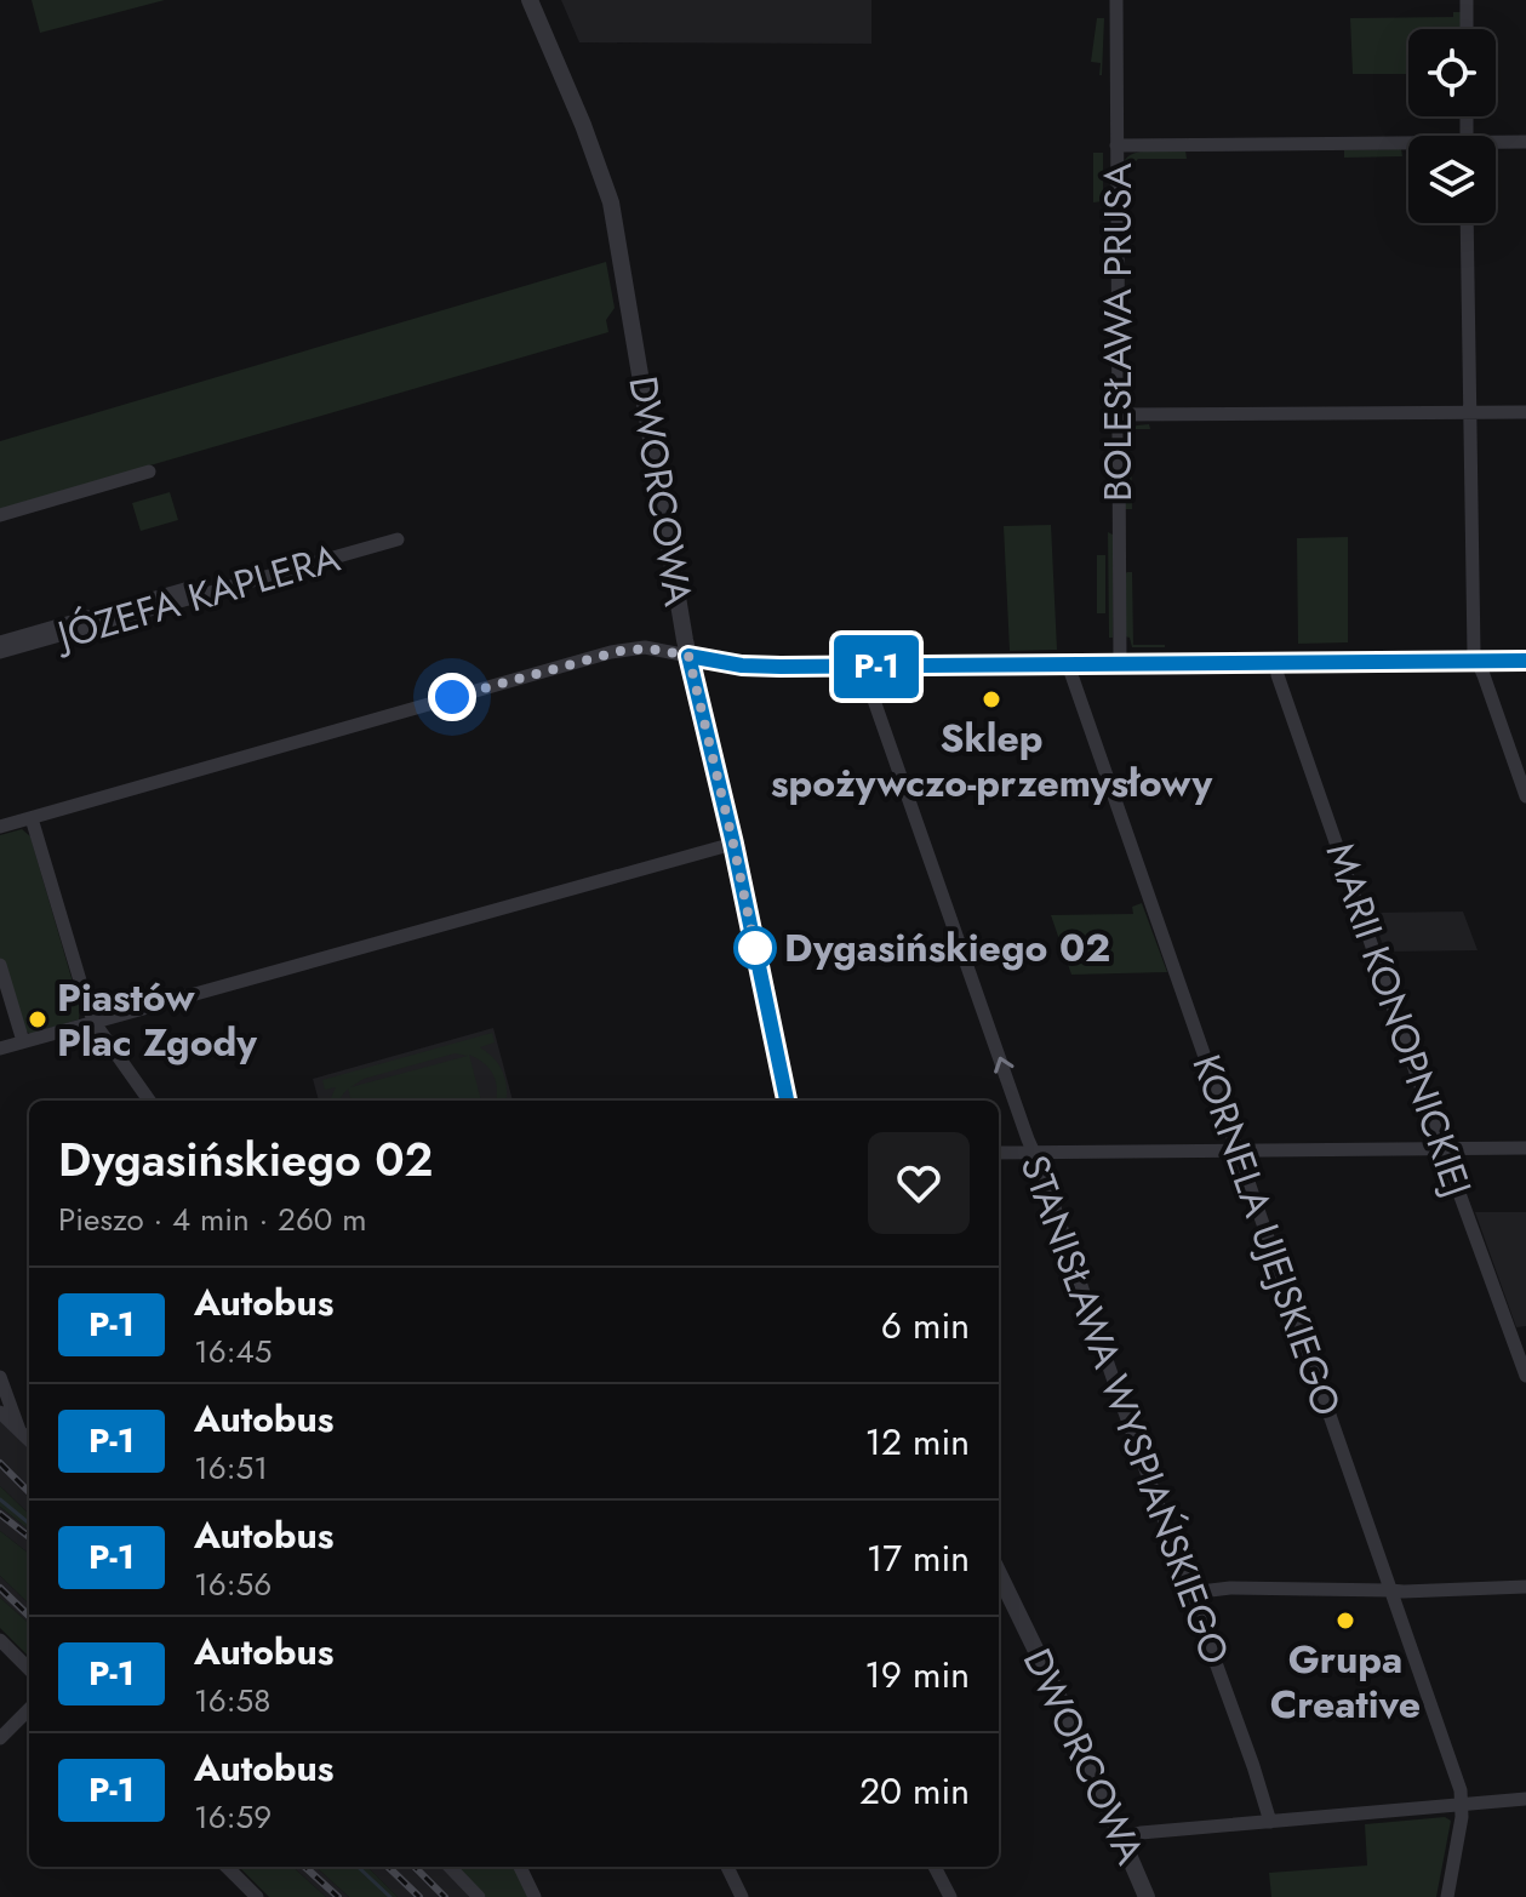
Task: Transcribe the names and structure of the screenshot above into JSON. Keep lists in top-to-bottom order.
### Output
{
  "streets": {
    "street": [
      "BOLESŁAWA PRUSA",
      "DWORCOWA",
      "JÓZEFA KAPLERA",
      "MARII KONOPNICKIEJ",
      "KORNELA UJEJSKIEGO",
      "STANISŁAWA WYSPIAŃSKIEGO"
    ]
  },
  "one_way": ["STANISŁAWA WYSPIAŃSKIEGO"],
  "places": [
    "Sklep spożywczo-przemysłowy",
    "Dygasińskiego 02",
    "Piastów Plac Zgody",
    "Grupa Creative"
  ],
  "lines": ["bus line P-1"],
  "page": {
    "on_map": "P-1",
    "heading": ["Dygasińskiego 02", "Pieszo · 4 min · 260 m"],
    "list": [
      {
        "mark": "P-1",
        "name": "Autobus",
        "note": "16:45",
        "value": "6 min"
      },
      {
        "mark": "P-1",
        "name": "Autobus",
        "note": "16:51",
        "value": "12 min"
      },
      {
        "mark": "P-1",
        "name": "Autobus",
        "note": "16:56",
        "value": "17 min"
      },
      {
        "mark": "P-1",
        "name": "Autobus",
        "note": "16:58",
        "value": "19 min"
      },
      {
        "mark": "P-1",
        "name": "Autobus",
        "note": "16:59",
        "value": "20 min"
      }
    ]
  }
}
